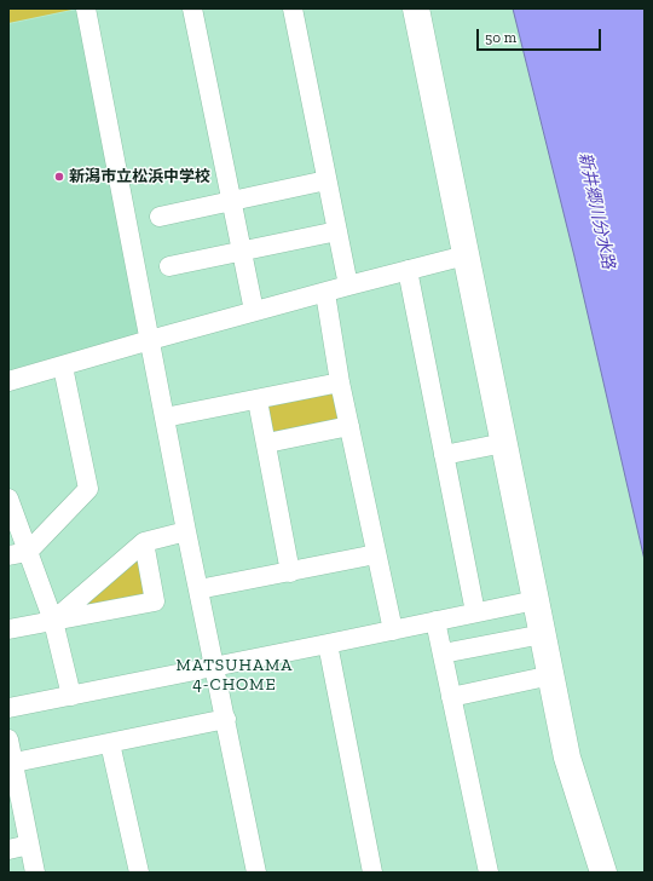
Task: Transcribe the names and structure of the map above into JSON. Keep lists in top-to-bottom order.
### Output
{
  "districts": ["MATSUHAMA 4-CHOME"],
  "water": ["新井郷川分水路"],
  "places": ["新潟市立松浜中学校"],
  "scale_bar": "50 m"
}
